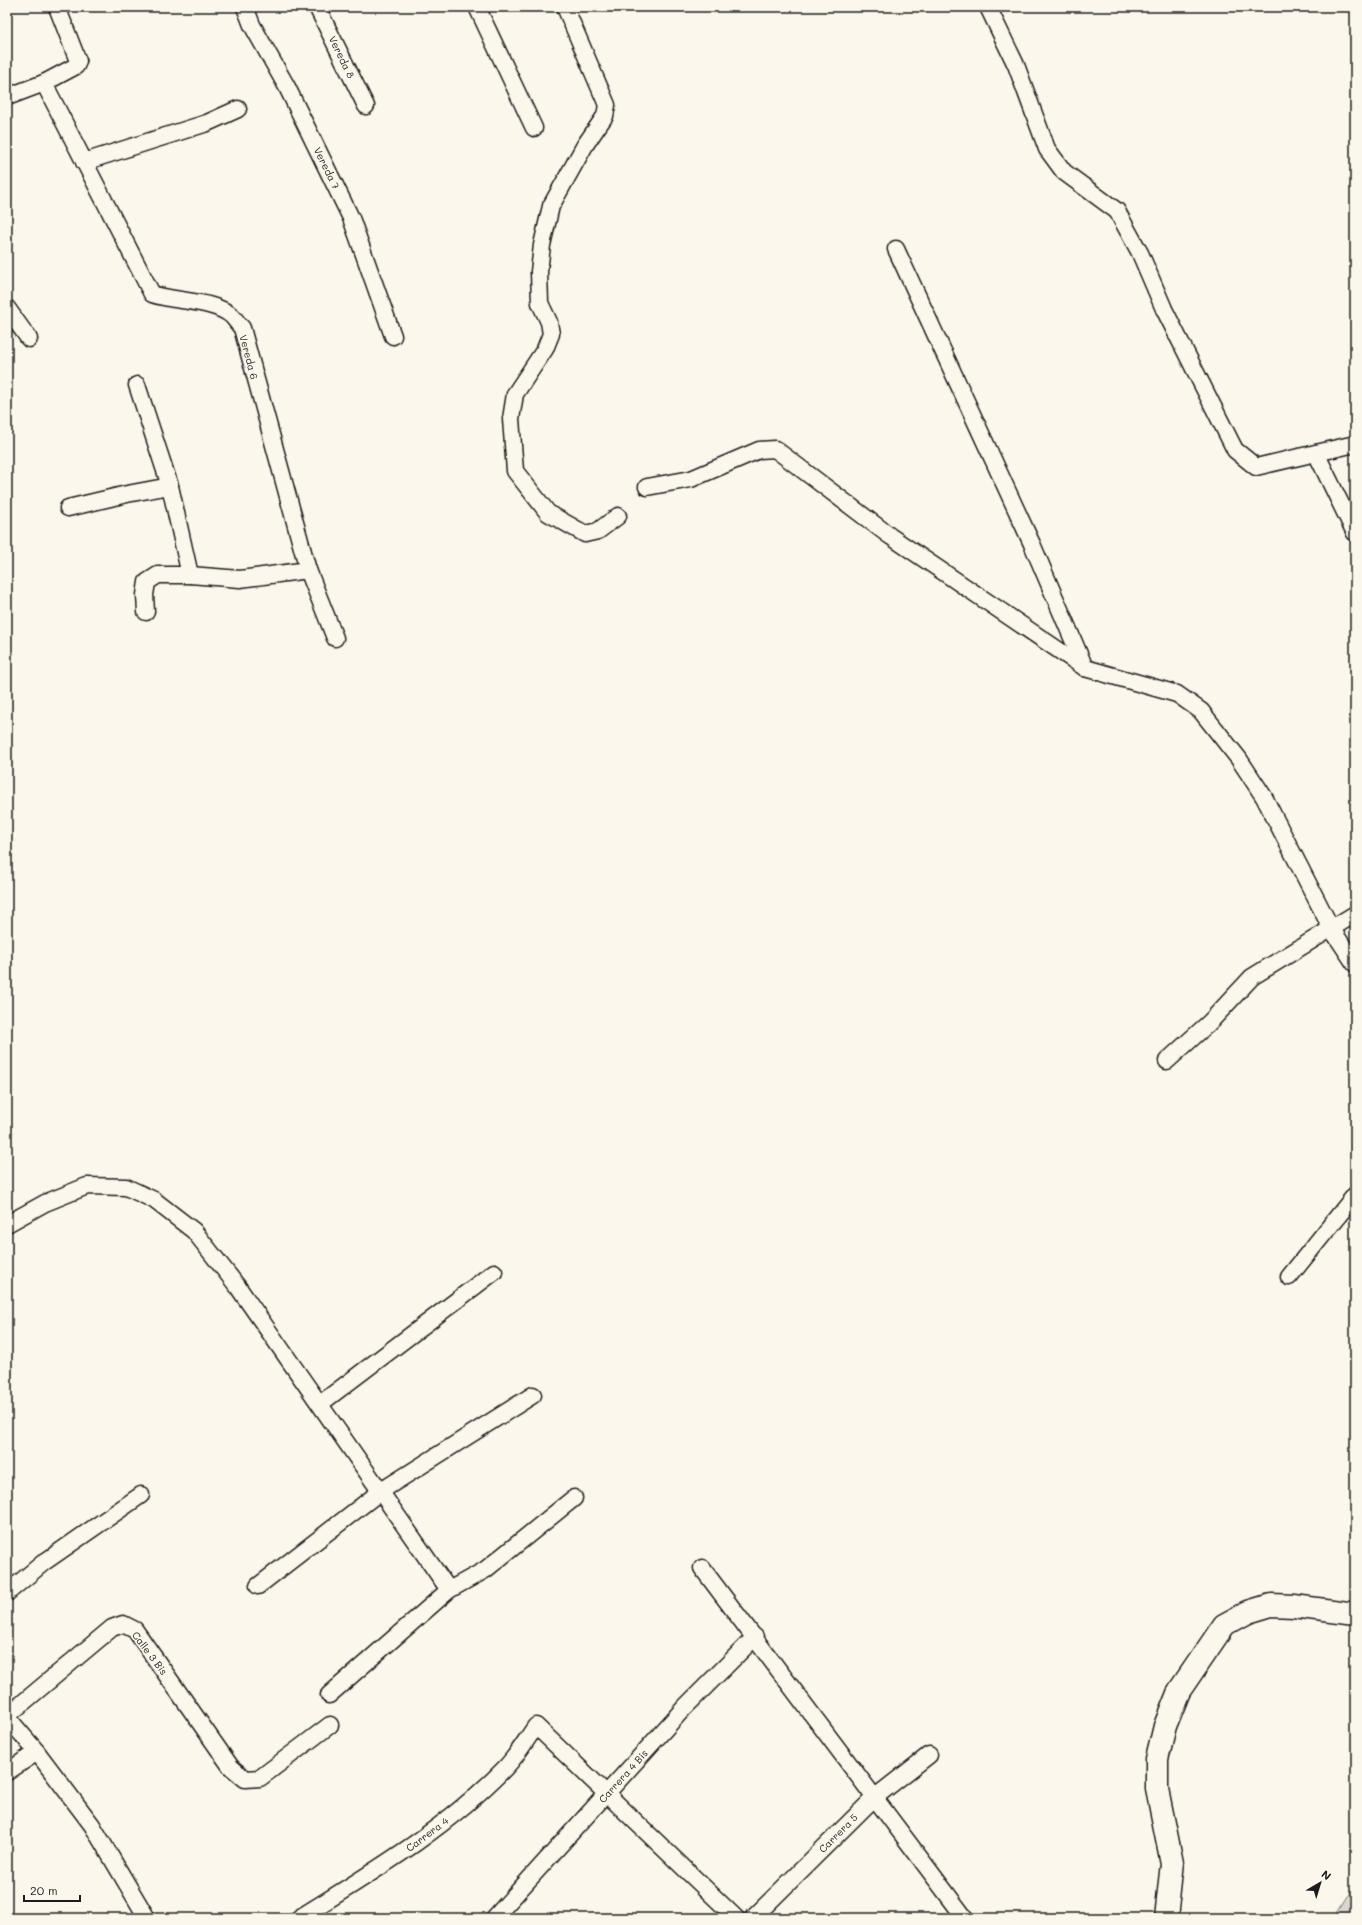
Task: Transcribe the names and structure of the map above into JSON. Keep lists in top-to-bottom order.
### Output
{
  "streets": {
    "street": [
      "Vereda 8",
      "Vereda 7",
      "Vereda 6",
      "Calle 3 Bis",
      "Carrera 4 Bis",
      "Carrera 5",
      "Carrera 4"
    ]
  },
  "crossings": [
    ["Carrera 4 Bis", "Carrera 4"]
  ],
  "scale_bar": "20 m",
  "north": "top right"
}
